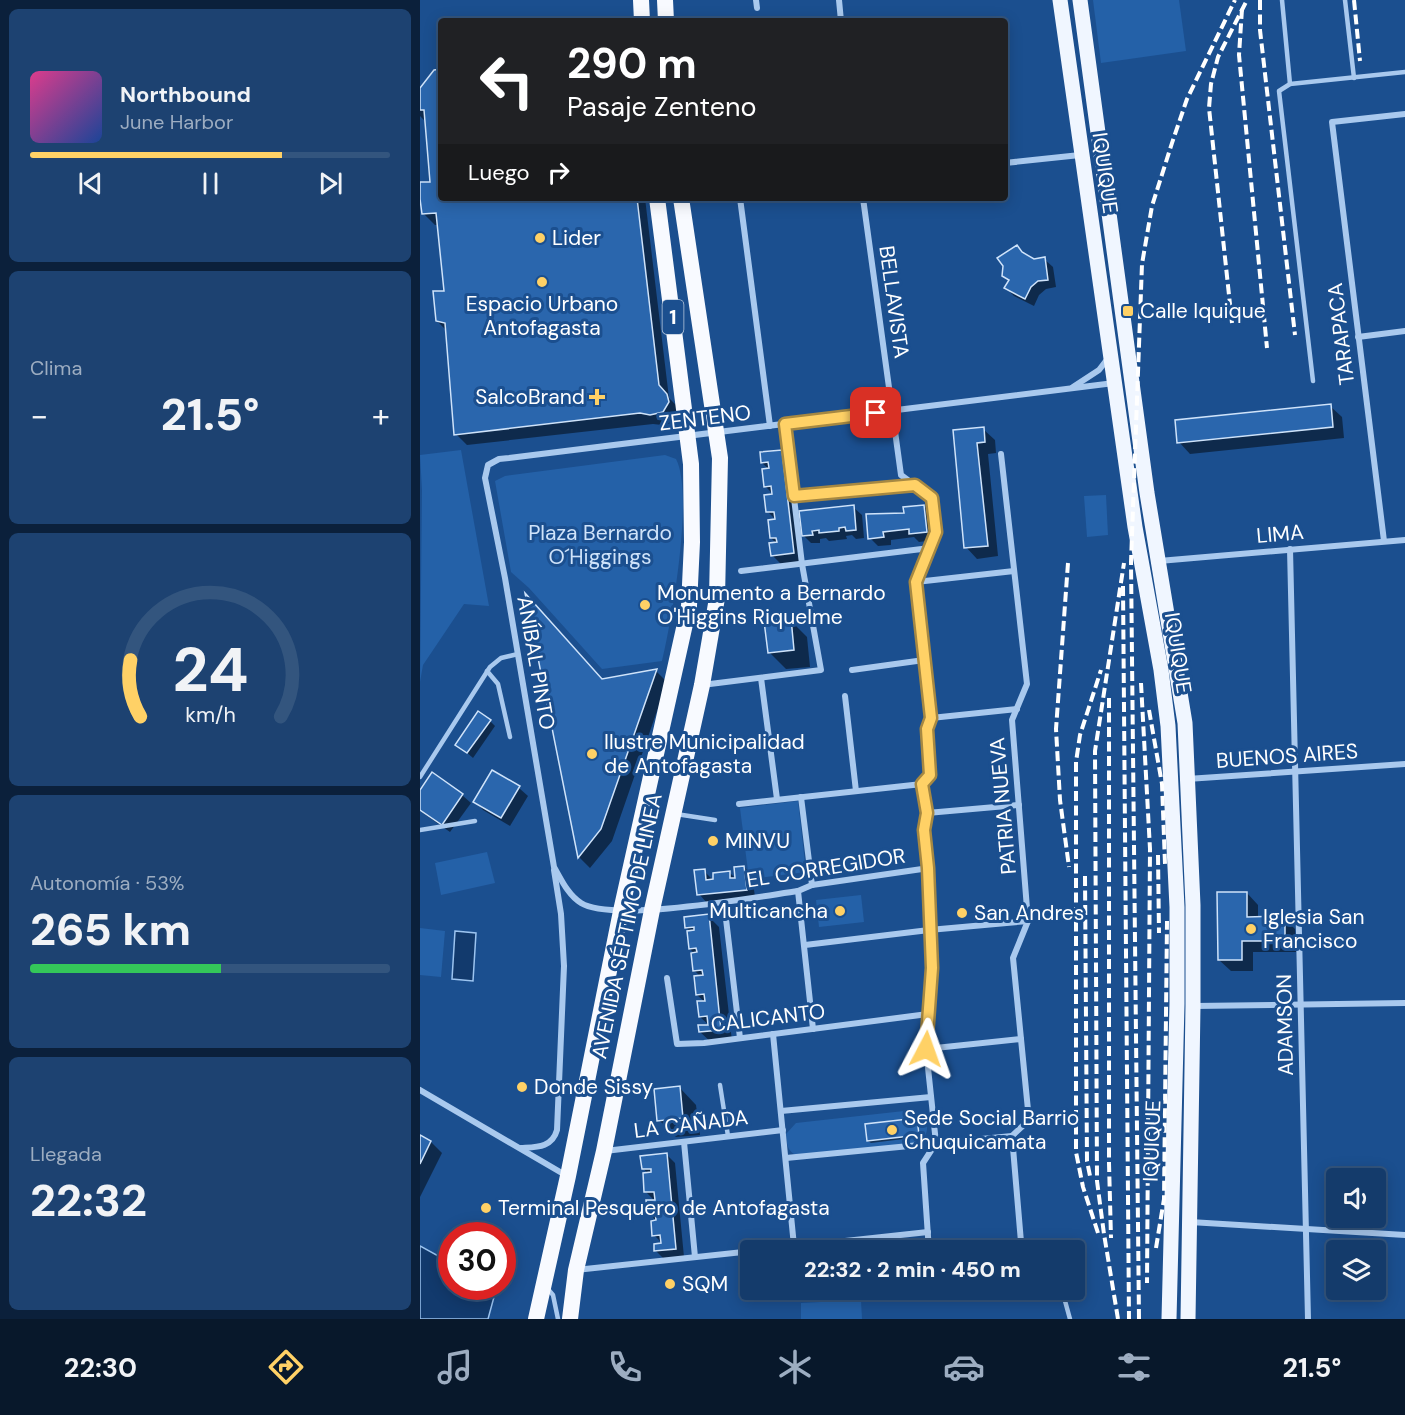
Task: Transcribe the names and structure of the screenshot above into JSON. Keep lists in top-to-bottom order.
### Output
{
  "streets": {
    "highway": ["1", "AVENIDA SÉPTIMO DE LINEA"],
    "main road": ["IQUIQUE"],
    "street": [
      "BELLAVISTA",
      "TARAPACA",
      "ZENTENO",
      "LIMA",
      "ANÍBAL PINTO",
      "BUENOS AIRES",
      "PATRIA NUEVA",
      "EL CORREGIDOR",
      "CALICANTO",
      "ADAMSON",
      "LA CAÑADA"
    ]
  },
  "crossings": [
    ["IQUIQUE", "ZENTENO"],
    ["IQUIQUE", "LIMA"],
    ["IQUIQUE", "BUENOS AIRES"],
    ["BELLAVISTA", "ZENTENO"],
    ["1", "ZENTENO"],
    ["1", "AVENIDA SÉPTIMO DE LINEA"],
    ["TARAPACA", "LIMA"],
    ["ZENTENO", "ANÍBAL PINTO"],
    ["ZENTENO", "AVENIDA SÉPTIMO DE LINEA"],
    ["LIMA", "ADAMSON"],
    ["ANÍBAL PINTO", "EL CORREGIDOR"],
    ["ANÍBAL PINTO", "AVENIDA SÉPTIMO DE LINEA"],
    ["BUENOS AIRES", "ADAMSON"],
    ["EL CORREGIDOR", "AVENIDA SÉPTIMO DE LINEA"],
    ["AVENIDA SÉPTIMO DE LINEA", "LA CAÑADA"]
  ],
  "parks": ["Plaza Bernardo O´Higgings"],
  "places": {
    "other": [
      "Lider",
      "Espacio Urbano Antofagasta",
      "Monumento a Bernardo O'Higgins Riquelme",
      "Ilustre Municipalidad de Antofagasta",
      "MINVU",
      "Multicancha",
      "San Andres",
      "Iglesia San Francisco",
      "Donde Sissy",
      "Sede Social Barrio Chuquicamata",
      "Terminal Pesquero de Antofagasta",
      "SQM"
    ],
    "transit": ["Calle Iquique"],
    "health": ["SalcoBrand"]
  },
  "page": {
    "turn": ["290 m", "Pasaje Zenteno"],
    "song": ["Northbound", "June Harbor"],
    "then": "Luego",
    "tile": [
      "Clima",
      ["Autonomía · 53%", "265 km"],
      ["Llegada", "22:32"]
    ],
    "heat": ["−", "21.5°", "+"],
    "limit": "30",
    "trip": "22:32 · 2 min · 450 m",
    "tabs": ["22:30", "21.5°"],
    "gauge": ["24", "km/h"]
  }
}
